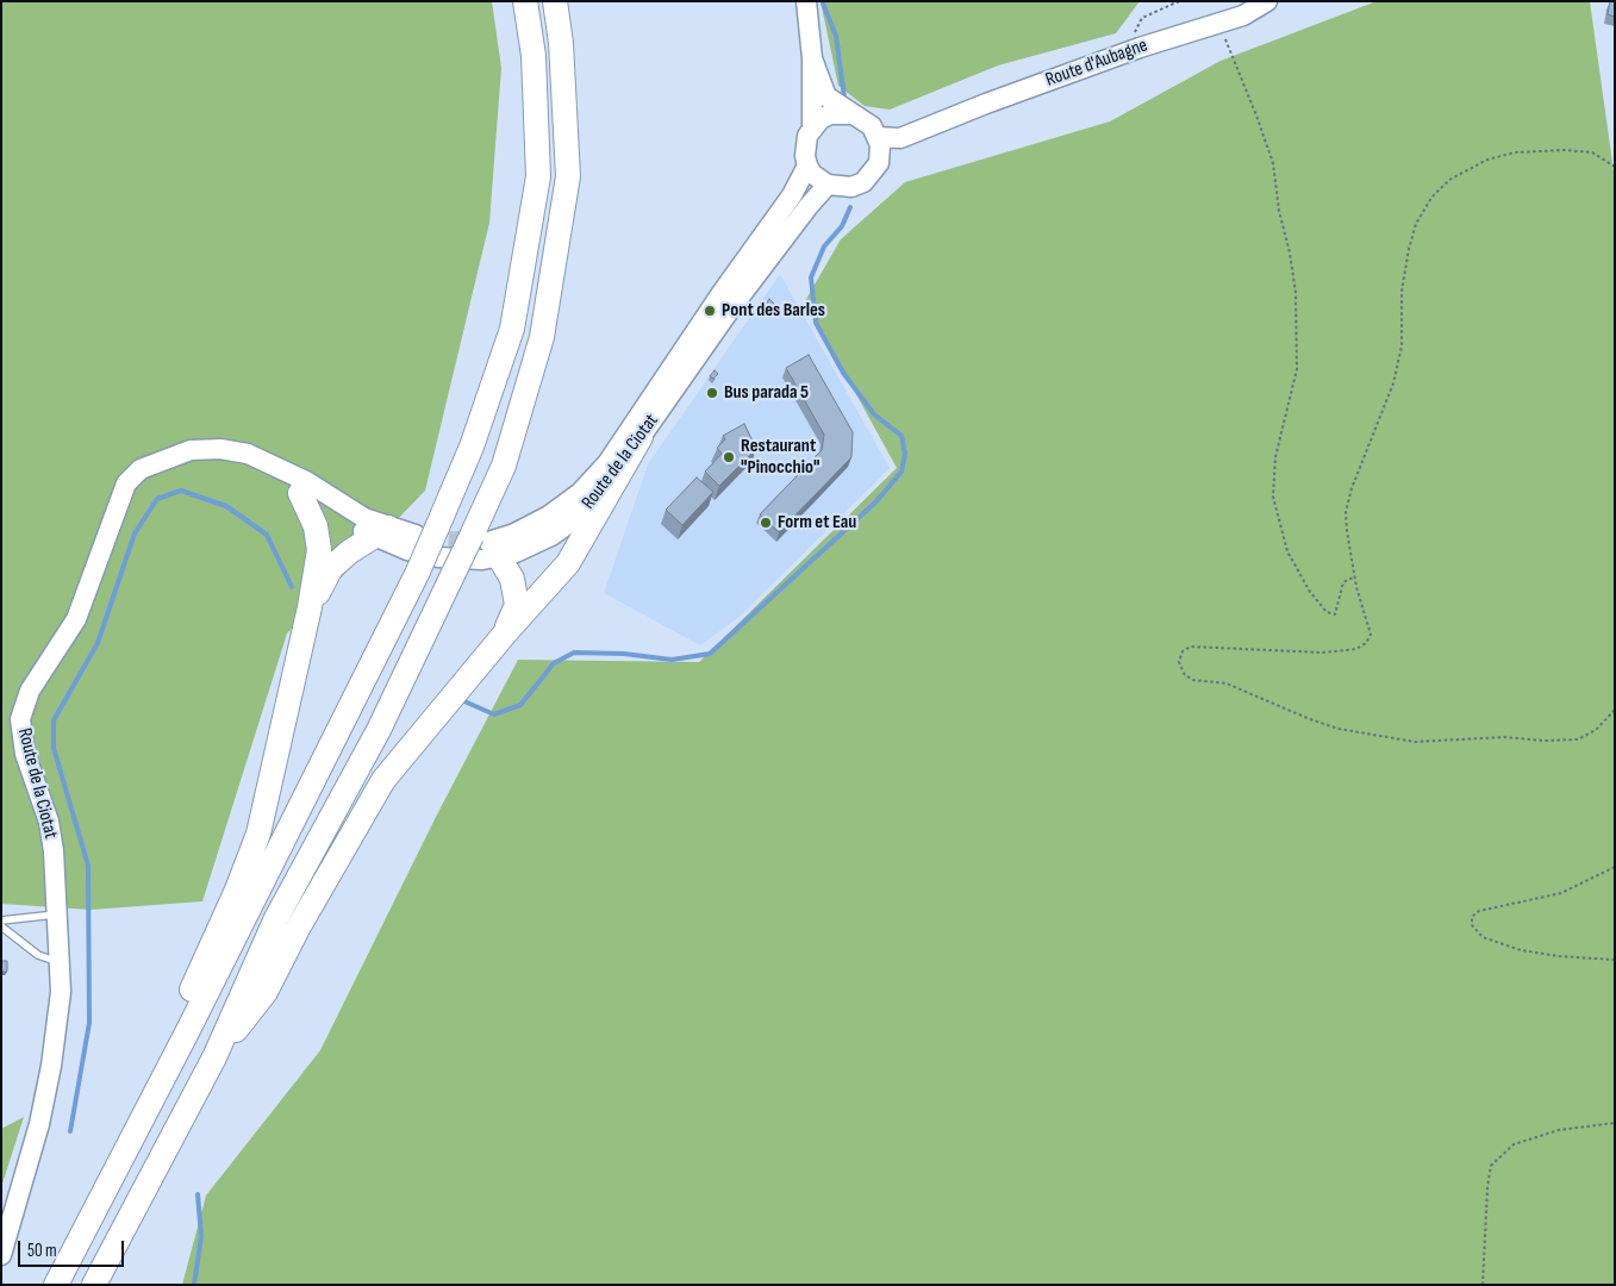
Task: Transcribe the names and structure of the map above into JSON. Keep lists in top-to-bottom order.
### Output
{
  "streets": {
    "main road": ["Route d'Aubagne", "Route de la Ciotat"]
  },
  "crossings": [
    ["Route d'Aubagne", "Route de la Ciotat"]
  ],
  "places": [
    "Pont des Barles",
    "Bus parada 5",
    "Restaurant \"Pinocchio\"",
    "Form et Eau"
  ],
  "scale_bar": "50 m"
}
